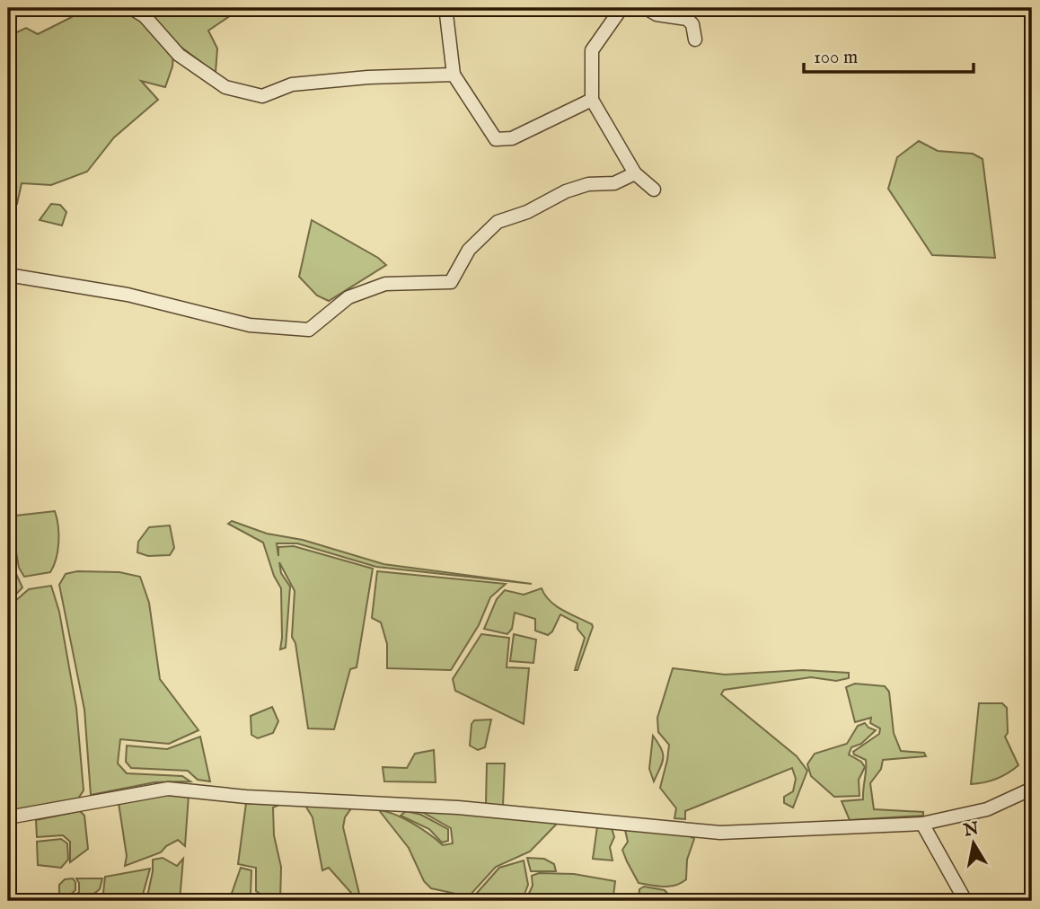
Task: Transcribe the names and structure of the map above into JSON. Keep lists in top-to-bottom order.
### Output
{
  "scale_bar": "100 m",
  "north": "top"
}
